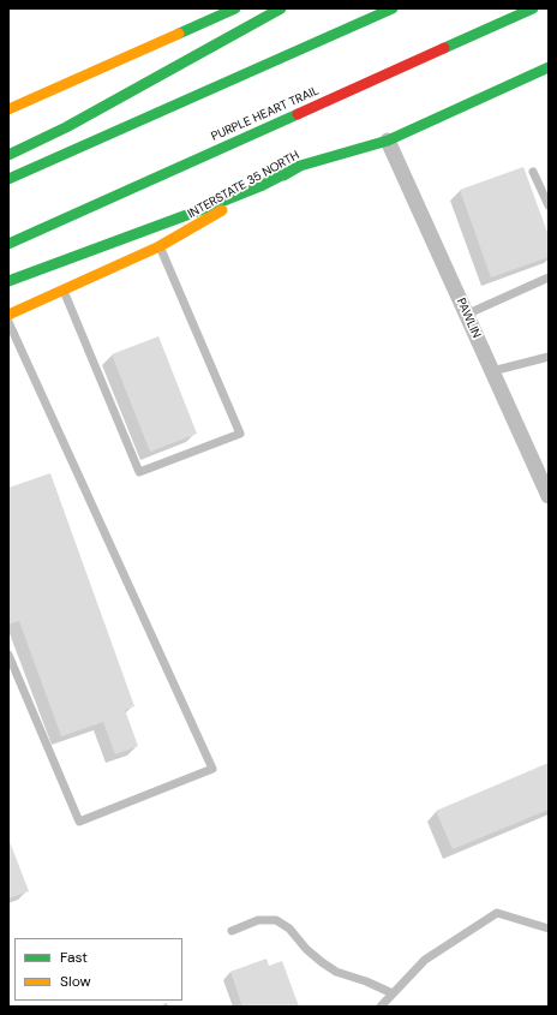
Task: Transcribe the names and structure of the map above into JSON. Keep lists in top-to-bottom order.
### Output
{
  "streets": {
    "main road": ["PURPLE HEART TRAIL", "INTERSTATE 35 NORTH"],
    "street": ["PAWLIN"]
  },
  "crossings": [
    ["INTERSTATE 35 NORTH", "PAWLIN"]
  ],
  "legend": ["Fast", "Slow"]
}
